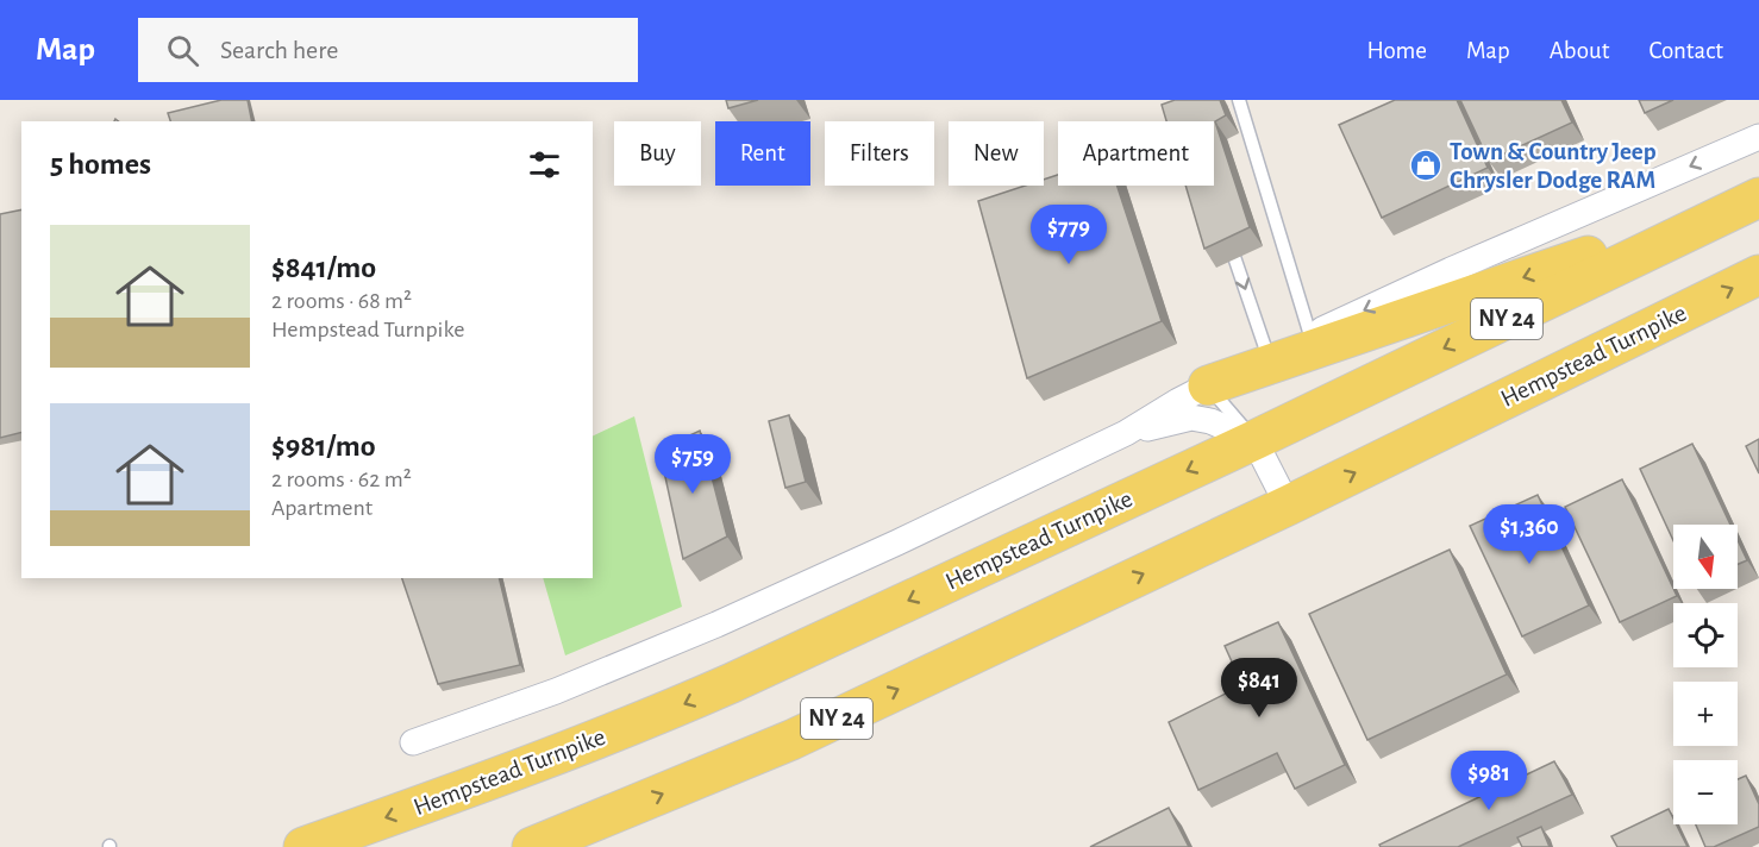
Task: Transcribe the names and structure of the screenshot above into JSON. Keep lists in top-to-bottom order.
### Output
{
  "streets": {
    "main road": ["NY 24", "Hempstead Turnpike"]
  },
  "places": {
    "shop": ["Town & Country Jeep Chrysler Dodge RAM"]
  },
  "north": "bottom",
  "page": {
    "header": "Map",
    "search": "Search here",
    "nav": [
      "Home",
      "Map",
      "About",
      "Contact"
    ],
    "chip": [
      "Buy",
      "Rent",
      "Filters",
      "New",
      "Apartment"
    ],
    "heading": "5 homes",
    "price": [
      "$779",
      "$759",
      "$1,360",
      "$841",
      "$981"
    ],
    "list": [
      {
        "name": "$841/mo",
        "note": "2 rooms · 68 m² · Hempstead Turnpike"
      },
      {
        "name": "$981/mo",
        "note": "2 rooms · 62 m² · Apartment"
      }
    ],
    "map_buttons": ["+", "−"]
  }
}
